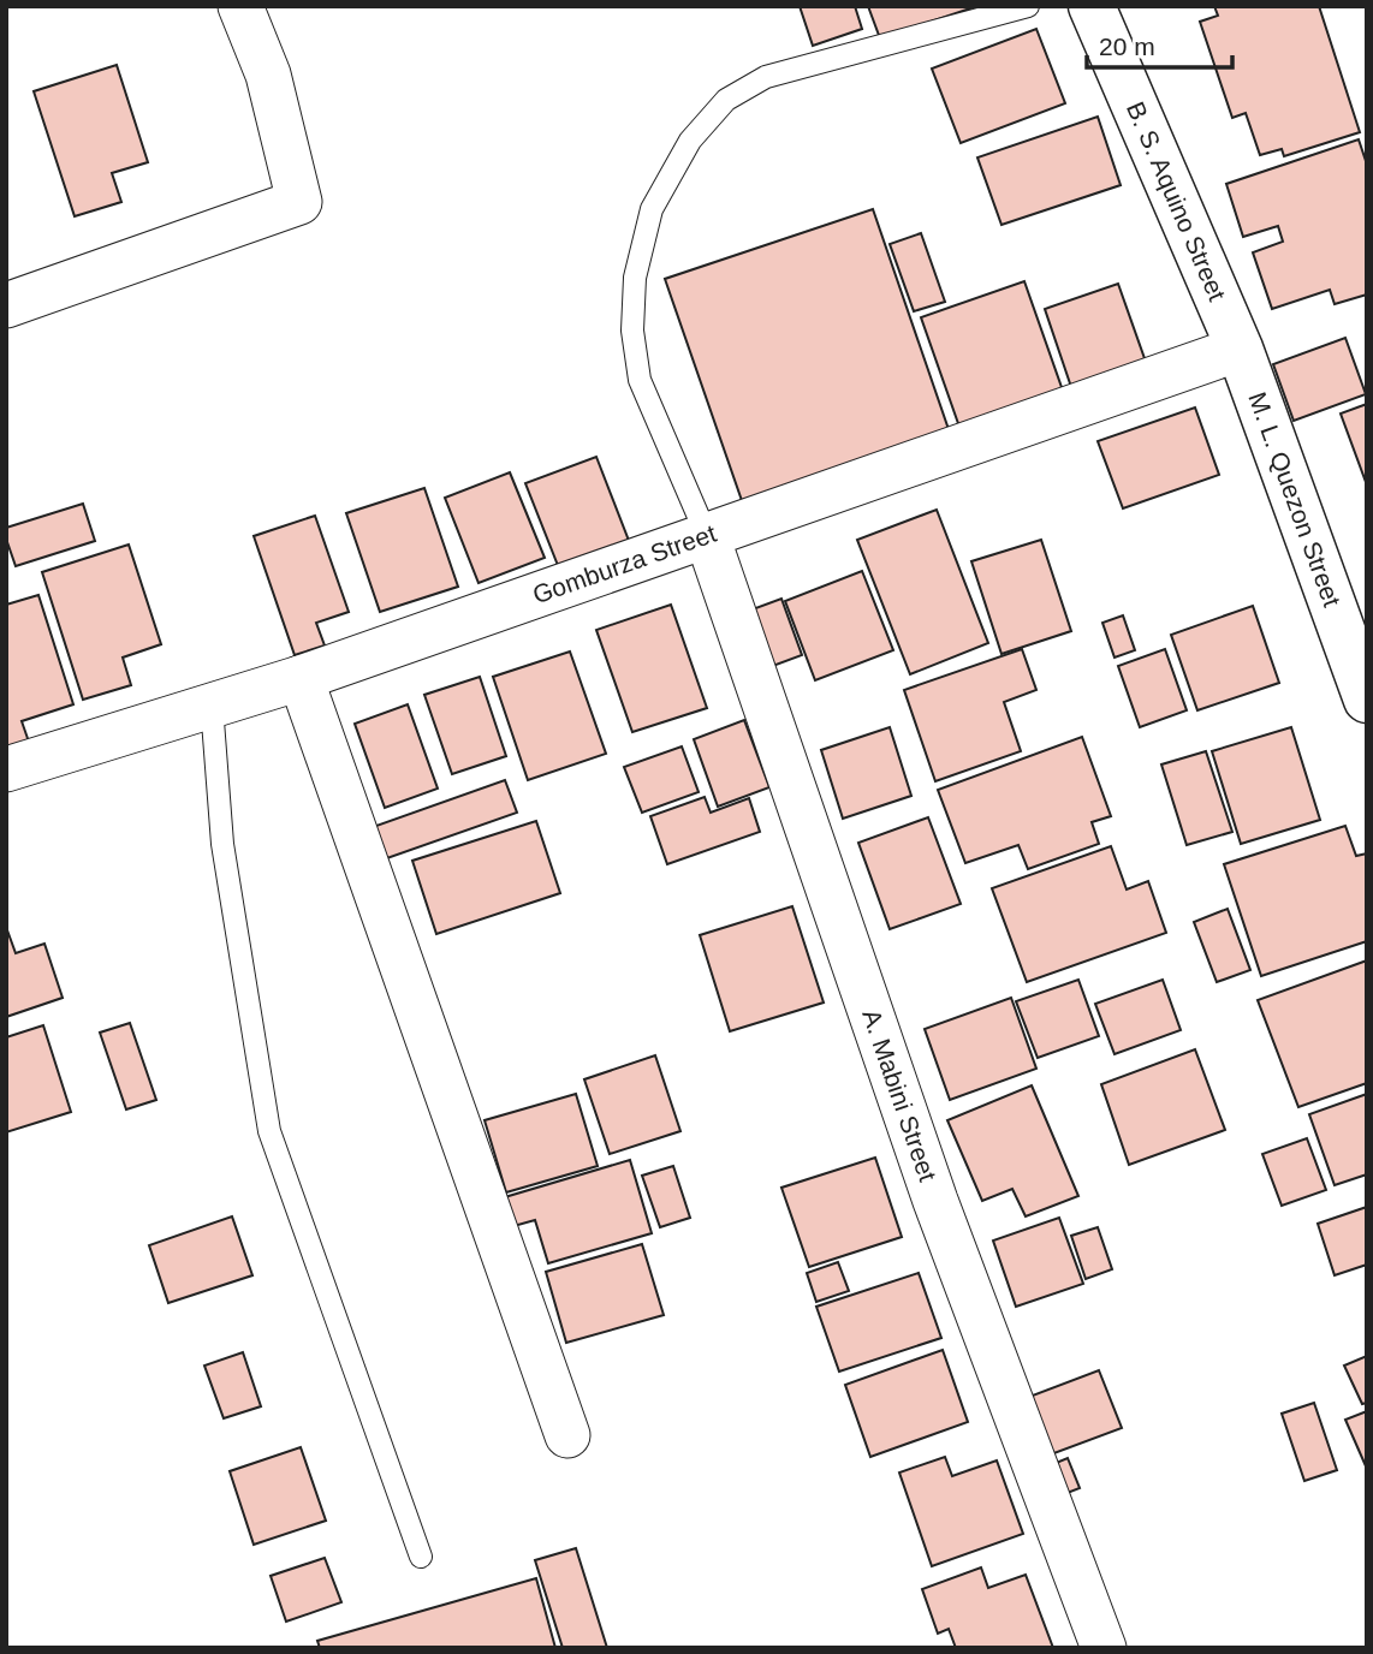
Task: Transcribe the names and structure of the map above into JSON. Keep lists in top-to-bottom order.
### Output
{
  "streets": {
    "street": [
      "B. S. Aquino Street",
      "M. L. Quezon Street",
      "Gomburza Street",
      "A. Mabini Street"
    ]
  },
  "crossings": [
    ["B. S. Aquino Street", "M. L. Quezon Street"],
    ["B. S. Aquino Street", "Gomburza Street"],
    ["M. L. Quezon Street", "Gomburza Street"],
    ["Gomburza Street", "A. Mabini Street"]
  ],
  "scale_bar": "20 m"
}
